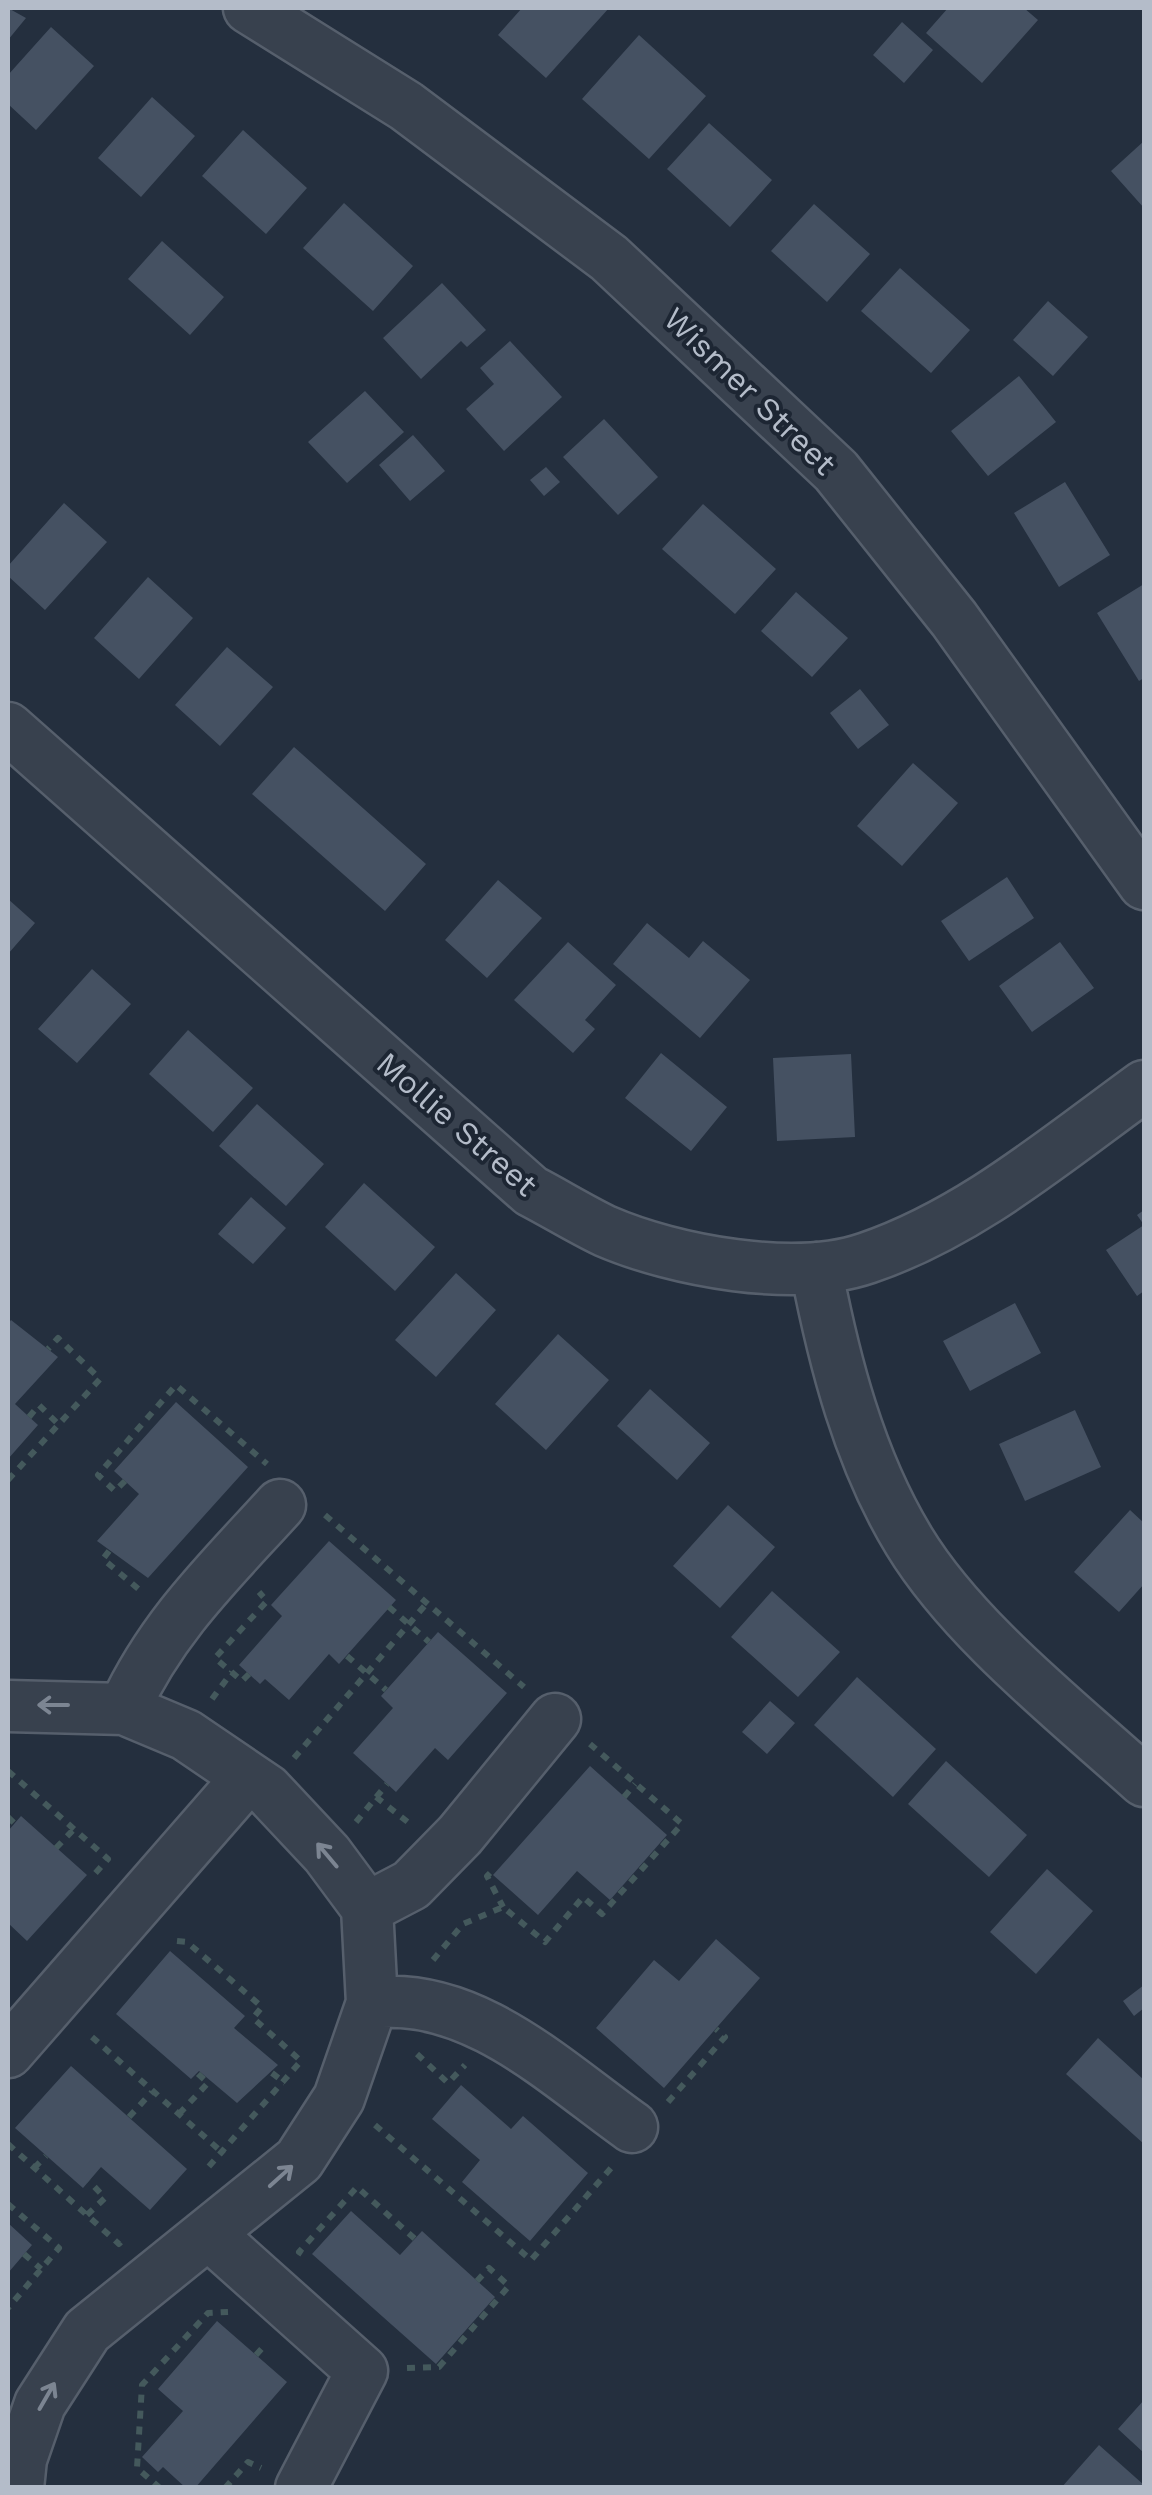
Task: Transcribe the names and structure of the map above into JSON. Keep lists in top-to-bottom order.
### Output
{
  "streets": {
    "street": ["Wismer Street", "Mollie Street"]
  }
}
